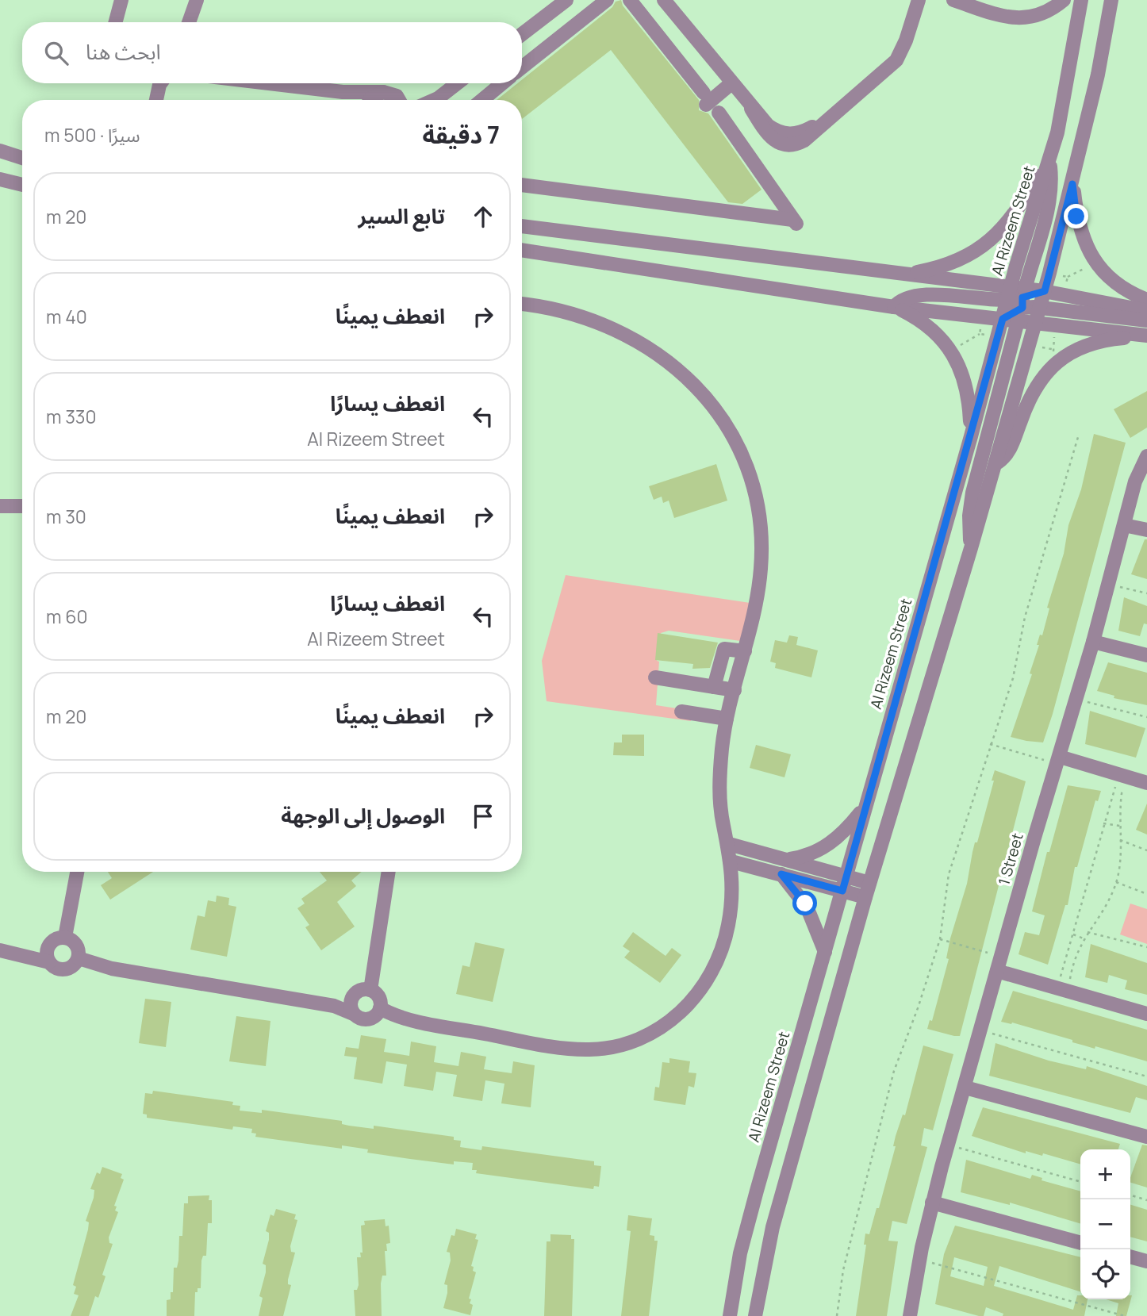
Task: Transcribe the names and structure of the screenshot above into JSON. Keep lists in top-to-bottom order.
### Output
{
  "streets": {
    "street": ["Al Rizeem Street", "1 Street"]
  },
  "page": {
    "search": "ابحث هنا",
    "heading": ["7 دقيقة", "سيرًا · 500 m"],
    "list": [
      ["تابع السير", "20 m"],
      ["انعطف يمينًا", "40 m"],
      ["انعطف يسارًا", "Al Rizeem Street", "330 m"],
      ["انعطف يمينًا", "30 m"],
      ["انعطف يسارًا", "Al Rizeem Street", "60 m"],
      ["انعطف يمينًا", "20 m"],
      "الوصول إلى الوجهة"
    ],
    "map_buttons": ["+", "−"]
  }
}
